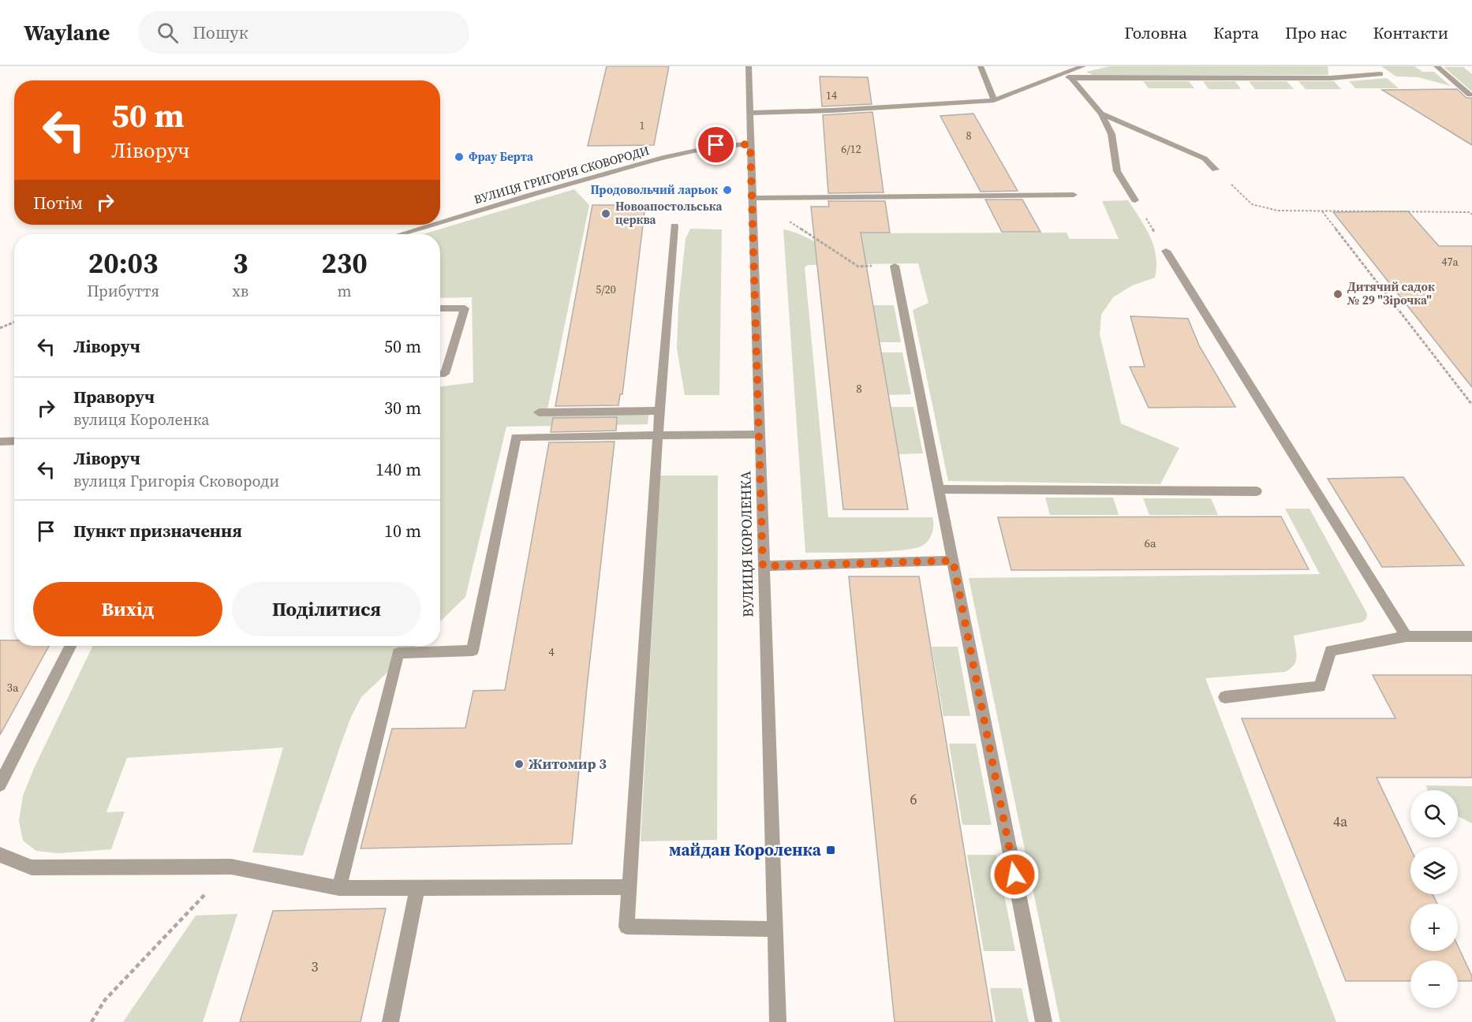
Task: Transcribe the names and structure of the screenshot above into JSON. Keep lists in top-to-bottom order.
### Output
{
  "streets": {
    "street": ["ВУЛИЦЯ ГРИГОРІЯ СКОВОРОДИ", "ВУЛИЦЯ КОРОЛЕНКА"]
  },
  "crossings": [
    ["ВУЛИЦЯ ГРИГОРІЯ СКОВОРОДИ", "ВУЛИЦЯ КОРОЛЕНКА"]
  ],
  "places": {
    "other": [
      "Фрау Берта",
      "Продовольчий ларьок",
      "Новоапостольська церква",
      "Дитячий садок № 29 \"Зірочка\"",
      "Житомир 3"
    ],
    "transit": ["майдан Короленка"]
  },
  "house_numbers": [
    "14",
    "1",
    "8",
    "6/12",
    "47а",
    "5/20",
    "8",
    "6а",
    "4",
    "3а",
    "6",
    "4а",
    "3"
  ],
  "page": {
    "header": "Waylane",
    "search": "Пошук",
    "nav": [
      "Головна",
      "Карта",
      "Про нас",
      "Контакти"
    ],
    "turn": ["50 m", "Ліворуч"],
    "then": "Потім",
    "eta": [
      "20:03",
      "Прибуття",
      "3",
      "хв",
      "230",
      "m"
    ],
    "list": [
      {
        "name": "Ліворуч",
        "value": "50 m"
      },
      {
        "name": "Праворуч",
        "note": "вулиця Короленка",
        "value": "30 m"
      },
      {
        "name": "Ліворуч",
        "note": "вулиця Григорія Сковороди",
        "value": "140 m"
      },
      {
        "name": "Пункт призначення",
        "value": "10 m"
      }
    ],
    "buttons": ["Вихід", "Поділитися"],
    "map_buttons": ["+", "−"]
  }
}
